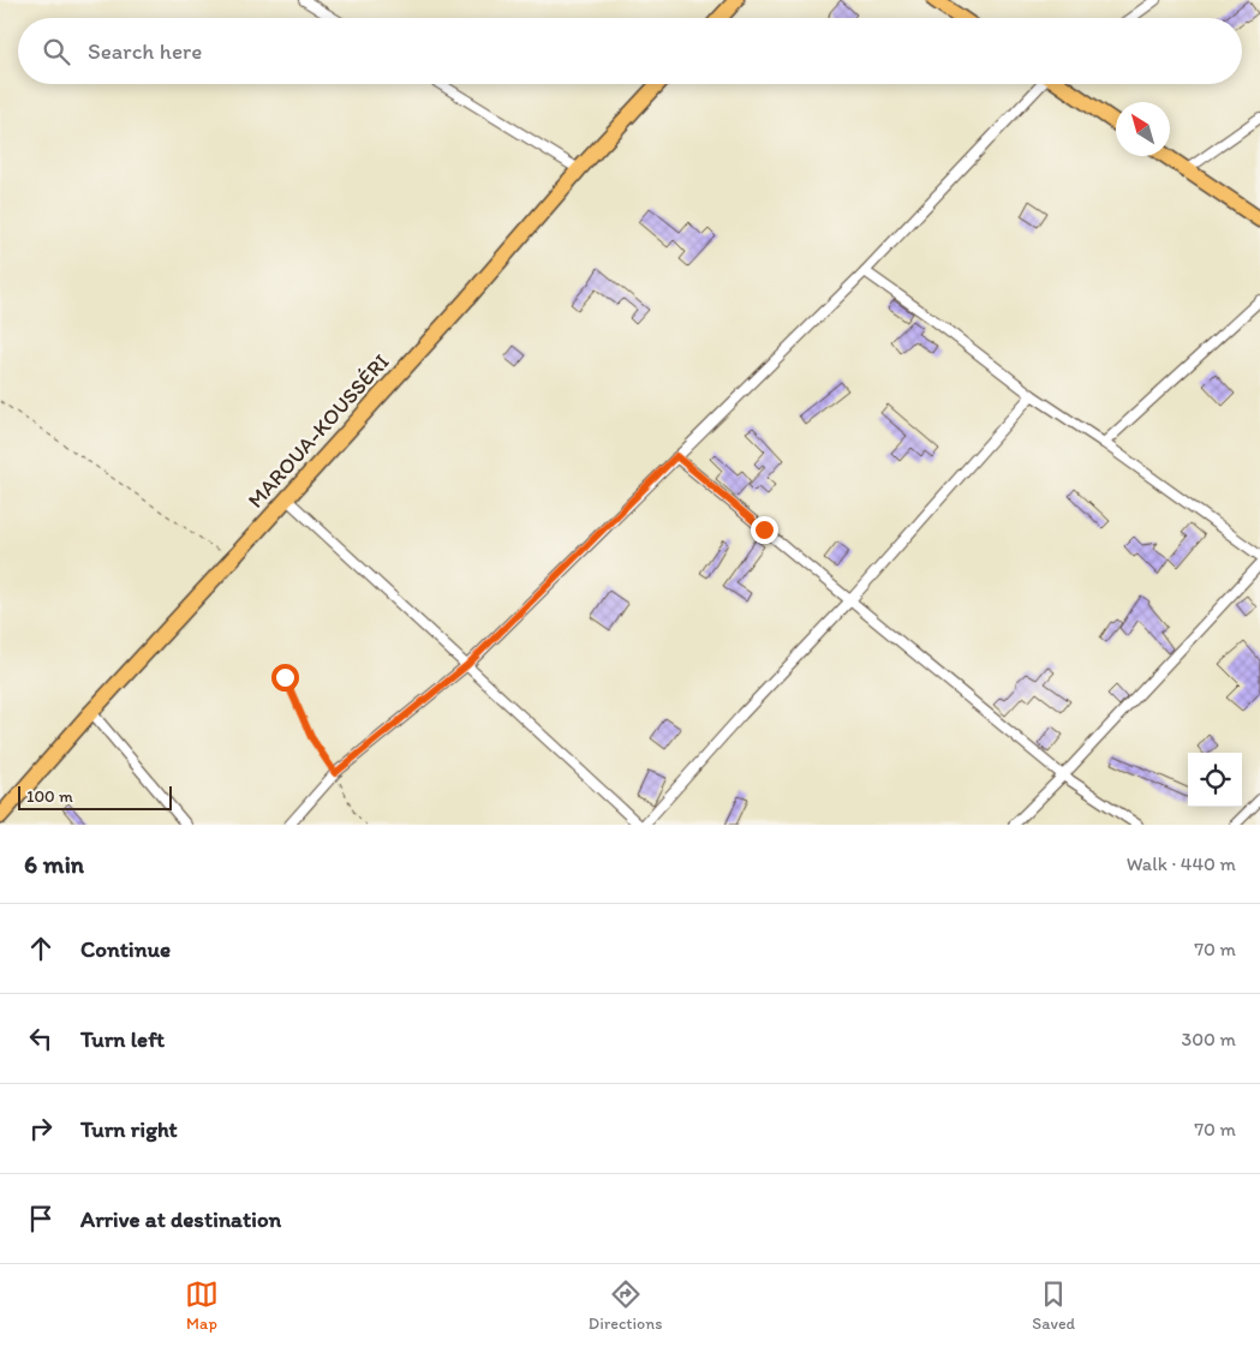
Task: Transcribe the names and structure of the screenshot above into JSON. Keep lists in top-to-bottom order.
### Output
{
  "streets": {
    "main road": ["MAROUA-KOUSSÉRI"]
  },
  "scale_bar": "100 m",
  "north": "top left",
  "page": {
    "search": "Search here",
    "scale": "100 m",
    "heading": ["6 min", "Walk · 440 m"],
    "list": [
      ["Continue", "70 m"],
      ["Turn left", "300 m"],
      ["Turn right", "70 m"],
      "Arrive at destination"
    ],
    "nav": ["Map", "Directions", "Saved"]
  }
}
